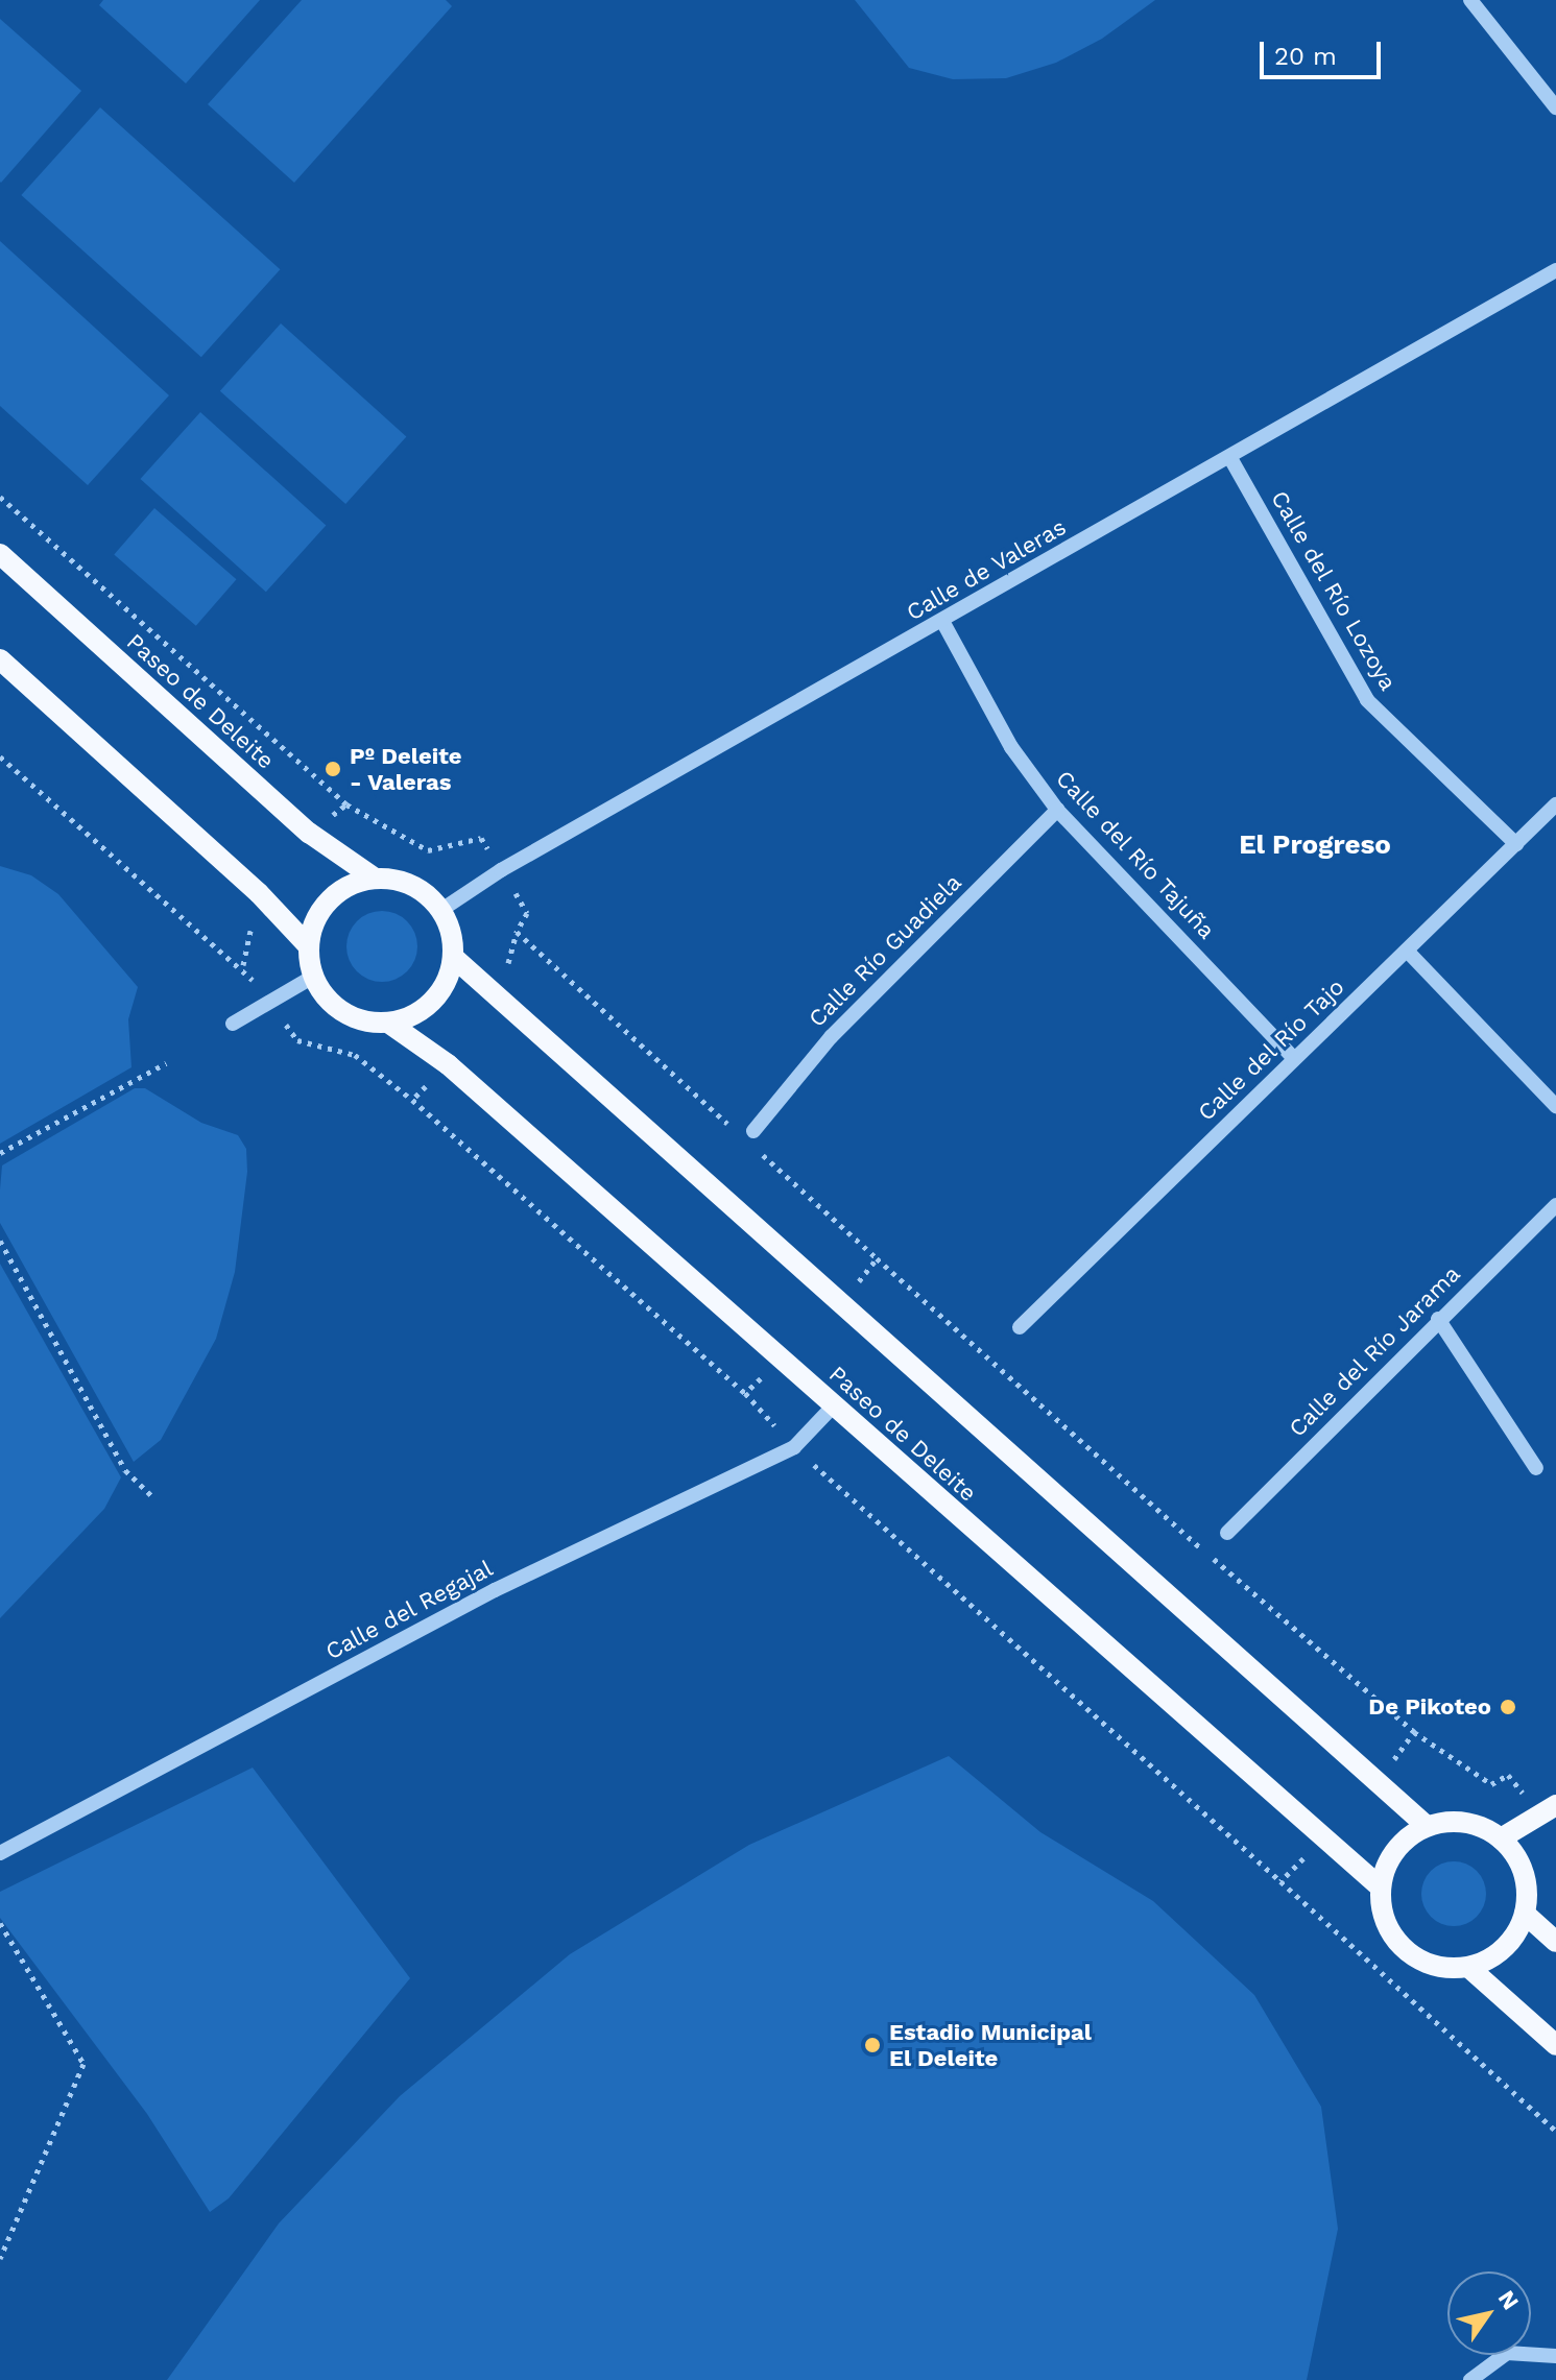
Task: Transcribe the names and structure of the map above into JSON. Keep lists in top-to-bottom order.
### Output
{
  "streets": {
    "main road": ["Paseo de Deleite"],
    "street": [
      "Calle de Valeras",
      "Calle del Río Lozoya",
      "Calle del Río Tajuña",
      "Calle Río Guadiela",
      "Calle del Río Tajo",
      "Calle del Río Jarama",
      "Calle del Regajal"
    ]
  },
  "crossings": [
    ["Calle de Valeras", "Calle del Río Lozoya"],
    ["Calle de Valeras", "Paseo de Deleite"],
    ["Calle de Valeras", "Calle del Río Tajuña"],
    ["Calle del Río Lozoya", "Calle del Río Tajo"],
    ["Paseo de Deleite", "Calle del Regajal"],
    ["Calle del Río Tajuña", "Calle Río Guadiela"],
    ["Calle del Río Tajuña", "Calle del Río Tajo"]
  ],
  "districts": ["El Progreso"],
  "places": ["Pº Deleite - Valeras", "De Pikoteo", "Estadio Municipal El Deleite"],
  "scale_bar": "20 m",
  "north": "top right"
}
